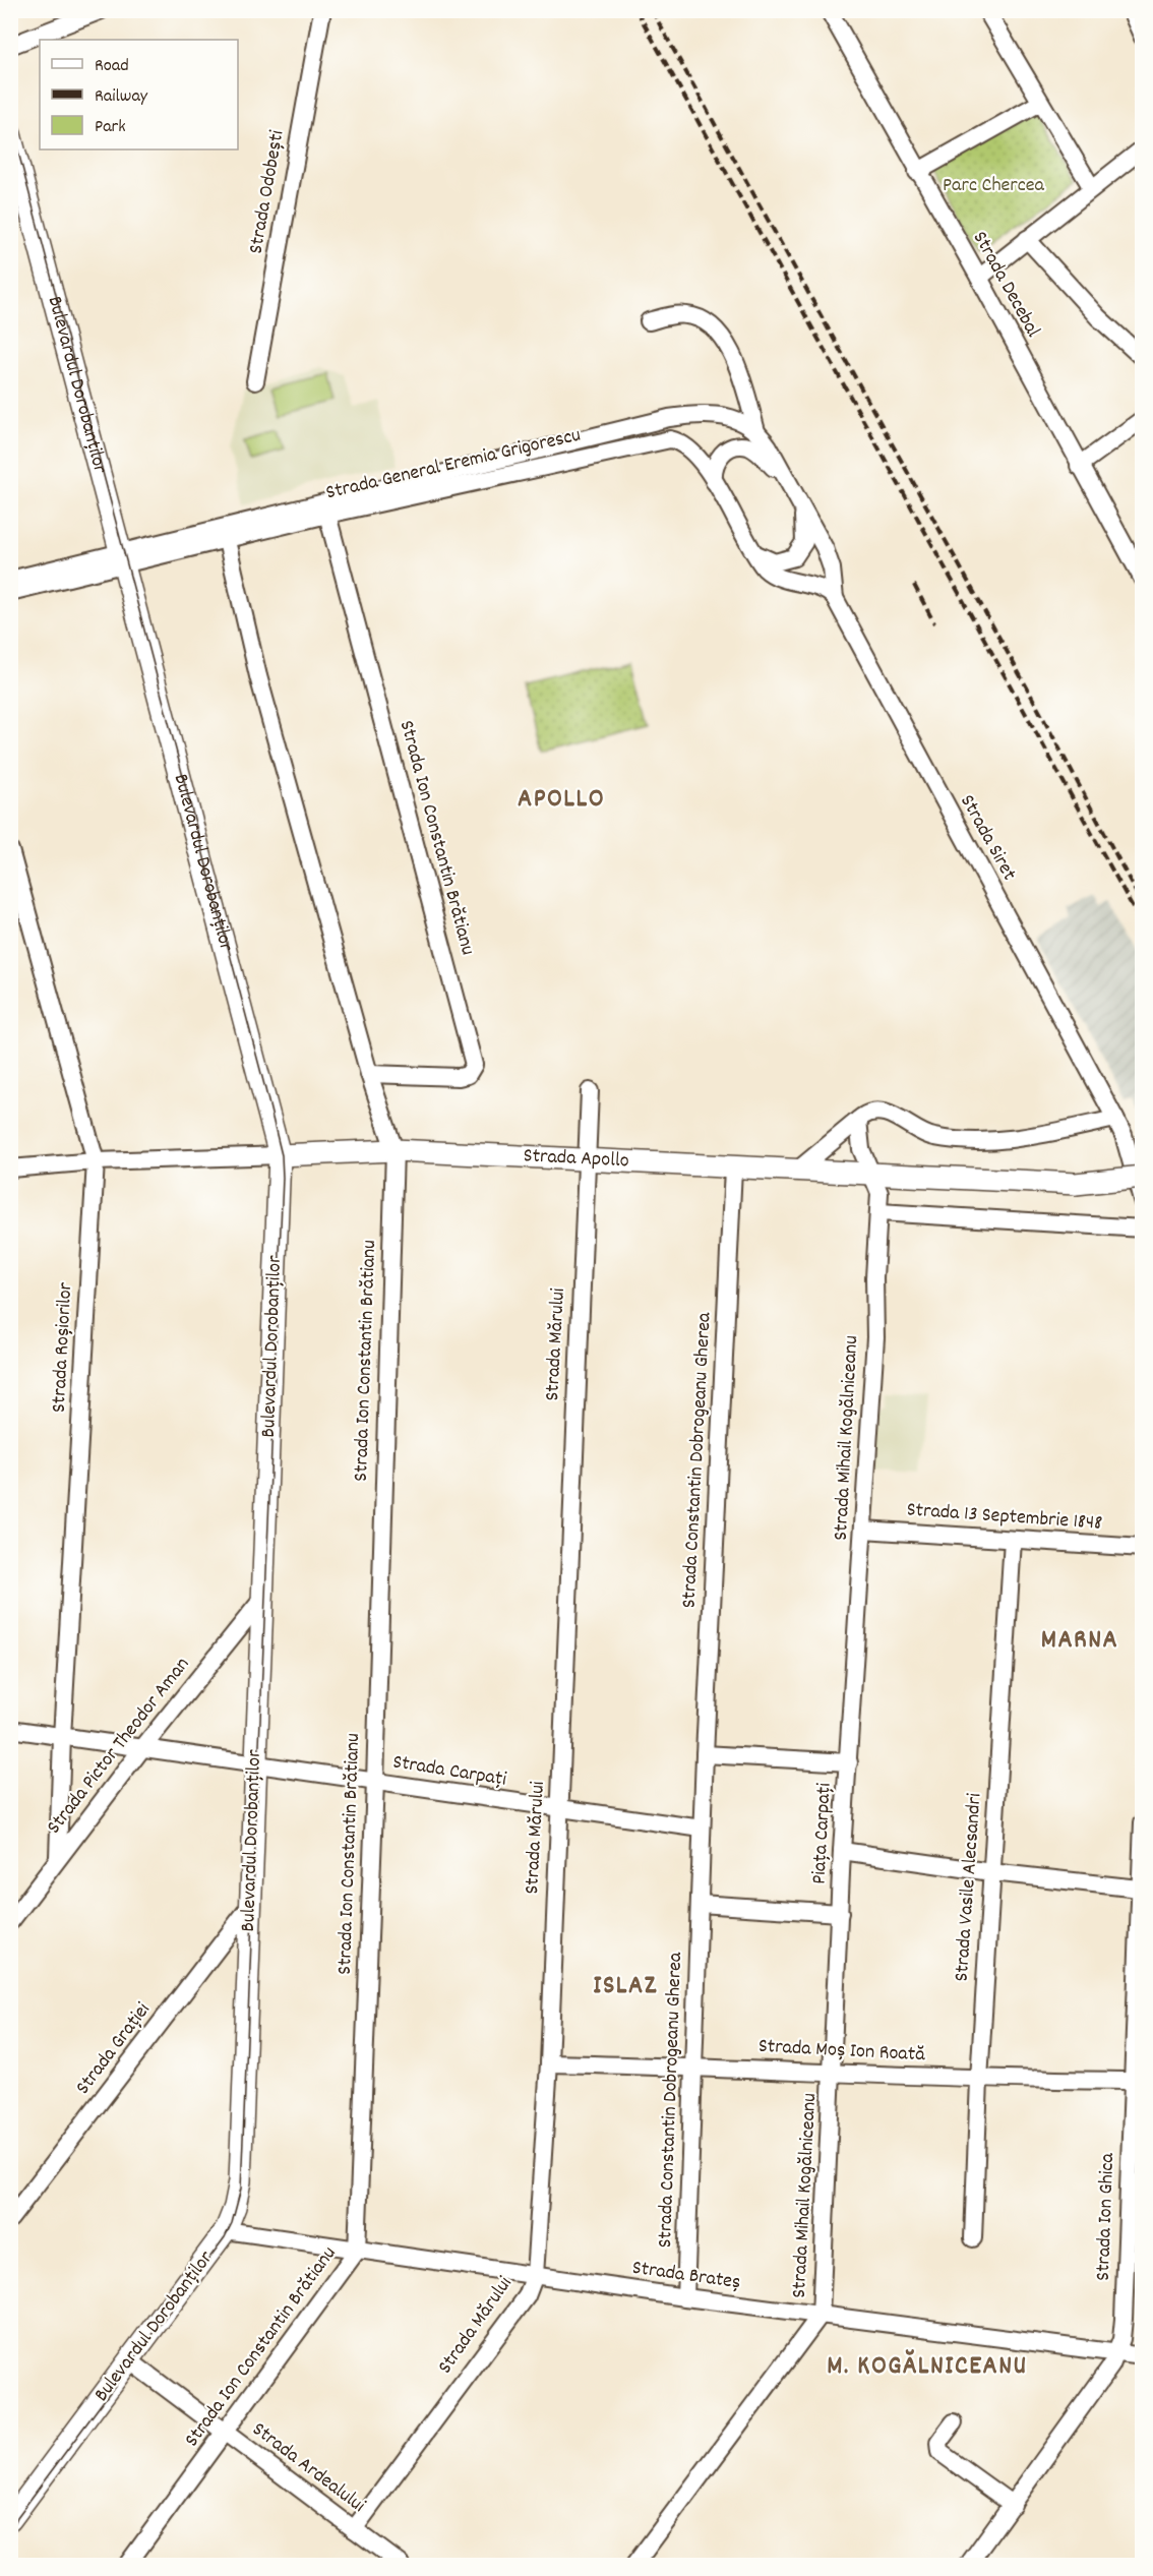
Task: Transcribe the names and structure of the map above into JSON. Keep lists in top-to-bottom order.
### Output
{
  "streets": {
    "main road": ["Bulevardul Dorobanților", "Strada Apollo"],
    "street": [
      "Strada Odobești",
      "Strada Decebal",
      "Strada General Eremia Grigorescu",
      "Strada Ion Constantin Brătianu",
      "Strada Siret",
      "Strada Mărului",
      "Strada Roșiorilor",
      "Strada Mihail Kogălniceanu",
      "Strada Constantin Dobrogeanu Gherea",
      "Strada 13 Septembrie 1848",
      "Strada Pictor Theodor Aman",
      "Strada Carpați",
      "Piața Carpați",
      "Strada Vasile Alecsandri",
      "Strada Grației",
      "Strada Moș Ion Roată",
      "Strada Ion Ghica",
      "Strada Brateș",
      "Strada Ardealului"
    ]
  },
  "crossings": [
    ["Bulevardul Dorobanților", "Strada General Eremia Grigorescu"],
    ["Bulevardul Dorobanților", "Strada Apollo"],
    ["Bulevardul Dorobanților", "Strada Pictor Theodor Aman"],
    ["Bulevardul Dorobanților", "Strada Carpați"],
    ["Bulevardul Dorobanților", "Strada Grației"],
    ["Bulevardul Dorobanților", "Strada Brateș"],
    ["Bulevardul Dorobanților", "Strada Ardealului"],
    ["Strada General Eremia Grigorescu", "Strada Ion Constantin Brătianu"],
    ["Strada General Eremia Grigorescu", "Strada Siret"],
    ["Strada Ion Constantin Brătianu", "Strada Apollo"],
    ["Strada Ion Constantin Brătianu", "Strada Carpați"],
    ["Strada Ion Constantin Brătianu", "Strada Brateș"],
    ["Strada Ion Constantin Brătianu", "Strada Ardealului"],
    ["Strada Siret", "Strada Apollo"],
    ["Strada Apollo", "Strada Mărului"],
    ["Strada Apollo", "Strada Roșiorilor"],
    ["Strada Apollo", "Strada Mihail Kogălniceanu"],
    ["Strada Apollo", "Strada Constantin Dobrogeanu Gherea"],
    ["Strada Mărului", "Strada Carpați"],
    ["Strada Mărului", "Strada Moș Ion Roată"],
    ["Strada Mărului", "Strada Brateș"],
    ["Strada Mărului", "Strada Ardealului"],
    ["Strada Roșiorilor", "Strada Pictor Theodor Aman"],
    ["Strada Roșiorilor", "Strada Carpați"],
    ["Strada Mihail Kogălniceanu", "Strada 13 Septembrie 1848"],
    ["Strada Mihail Kogălniceanu", "Piața Carpați"],
    ["Strada Mihail Kogălniceanu", "Strada Moș Ion Roată"],
    ["Strada Mihail Kogălniceanu", "Strada Brateș"],
    ["Strada Constantin Dobrogeanu Gherea", "Piața Carpați"],
    ["Strada Constantin Dobrogeanu Gherea", "Strada Moș Ion Roată"],
    ["Strada Constantin Dobrogeanu Gherea", "Strada Brateș"],
    ["Strada 13 Septembrie 1848", "Strada Vasile Alecsandri"],
    ["Strada Pictor Theodor Aman", "Strada Carpați"],
    ["Strada Vasile Alecsandri", "Strada Moș Ion Roată"],
    ["Strada Moș Ion Roată", "Strada Ion Ghica"],
    ["Strada Ion Ghica", "Strada Brateș"]
  ],
  "districts": [
    "APOLLO",
    "MARNA",
    "ISLAZ",
    "M. KOGĂLNICEANU"
  ],
  "parks": ["Parc Chercea"],
  "legend": ["Road", "Railway", "Park"]
}
